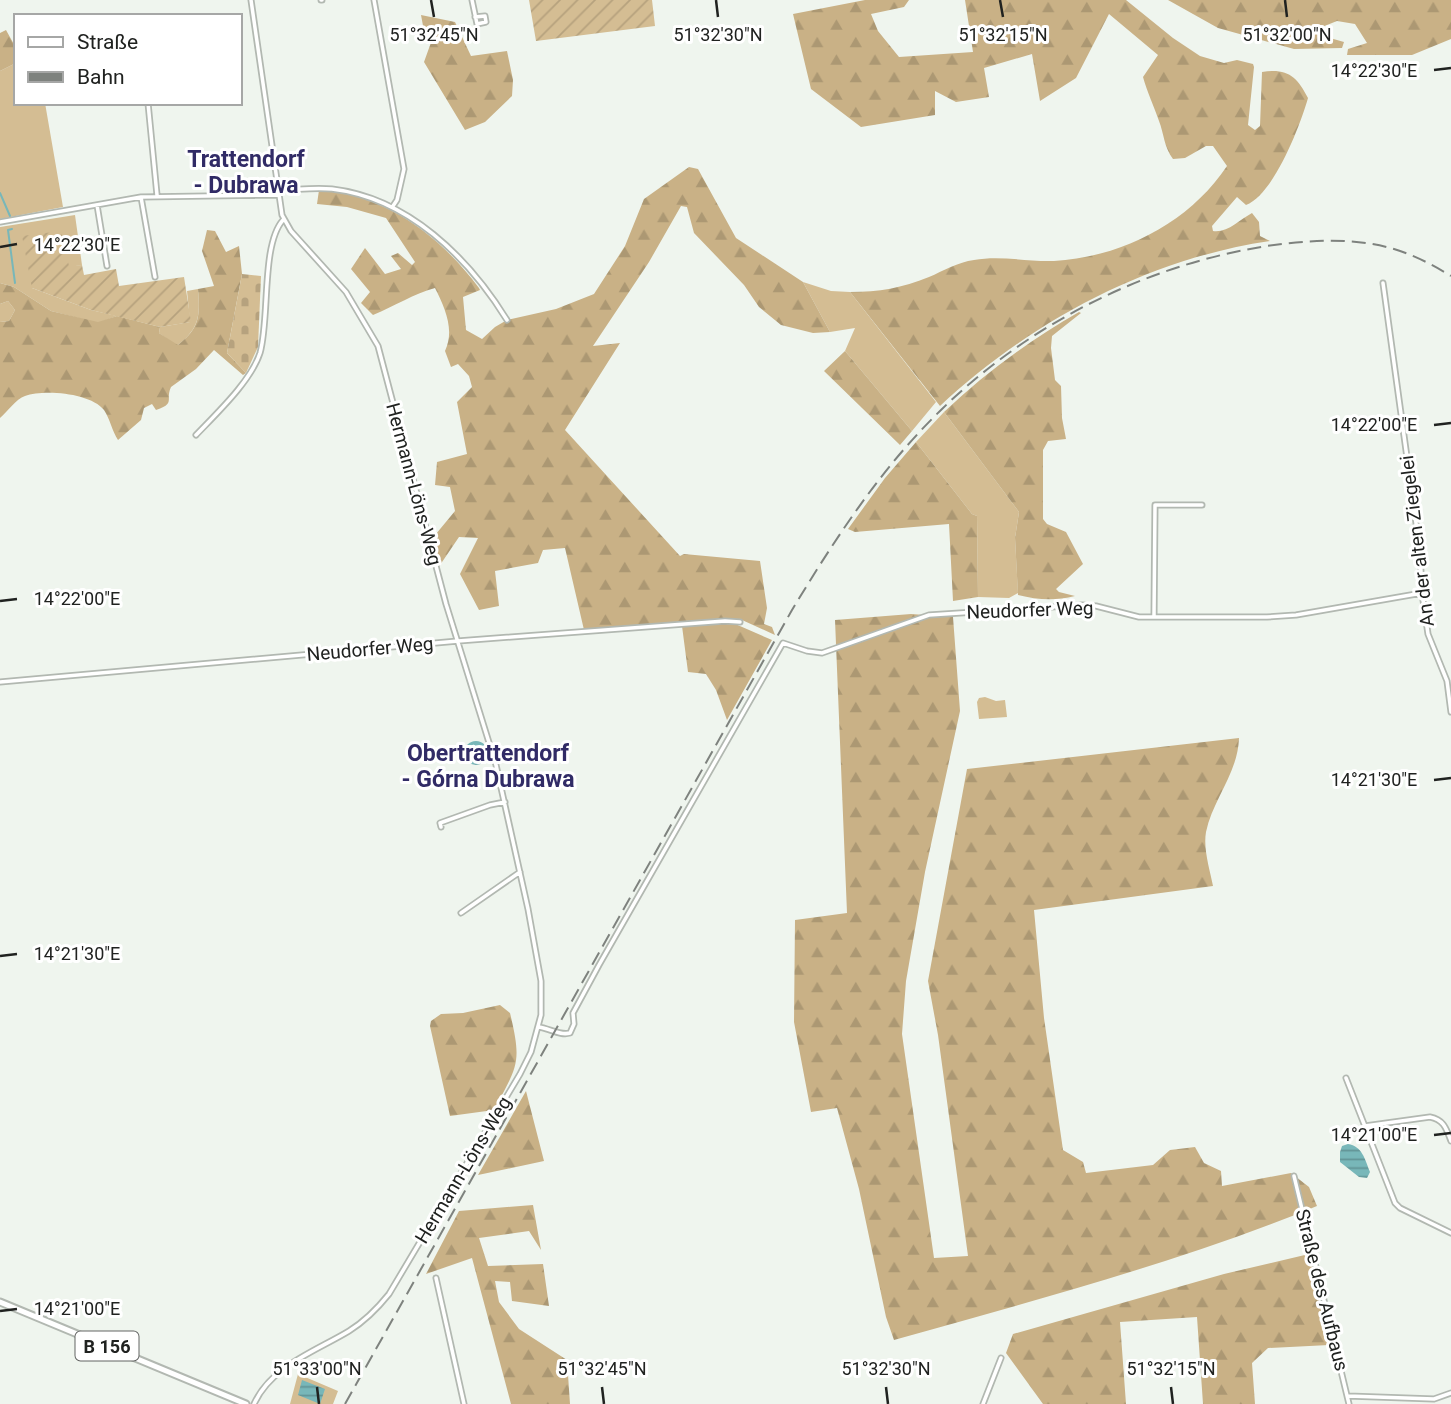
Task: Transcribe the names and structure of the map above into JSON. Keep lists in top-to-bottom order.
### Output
{
  "streets": {
    "main road": ["B 156"],
    "street": [
      "Hermann-Löns-Weg",
      "An der alten Ziegelei",
      "Neudorfer Weg",
      "Straße des Aufbaus"
    ]
  },
  "crossings": [
    ["Hermann-Löns-Weg", "Neudorfer Weg"],
    ["An der alten Ziegelei", "Neudorfer Weg"]
  ],
  "districts": ["Trattendorf - Dubrawa", "Obertrattendorf - Górna Dubrawa"],
  "legend": ["Straße", "Bahn"],
  "coordinates": [
    "51°32'45\"N",
    "51°32'30\"N",
    "51°32'15\"N",
    "51°32'00\"N",
    "14°22'30\"E",
    "14°22'00\"E",
    "14°21'30\"E",
    "14°21'00\"E",
    "51°33'00\"N"
  ]
}
